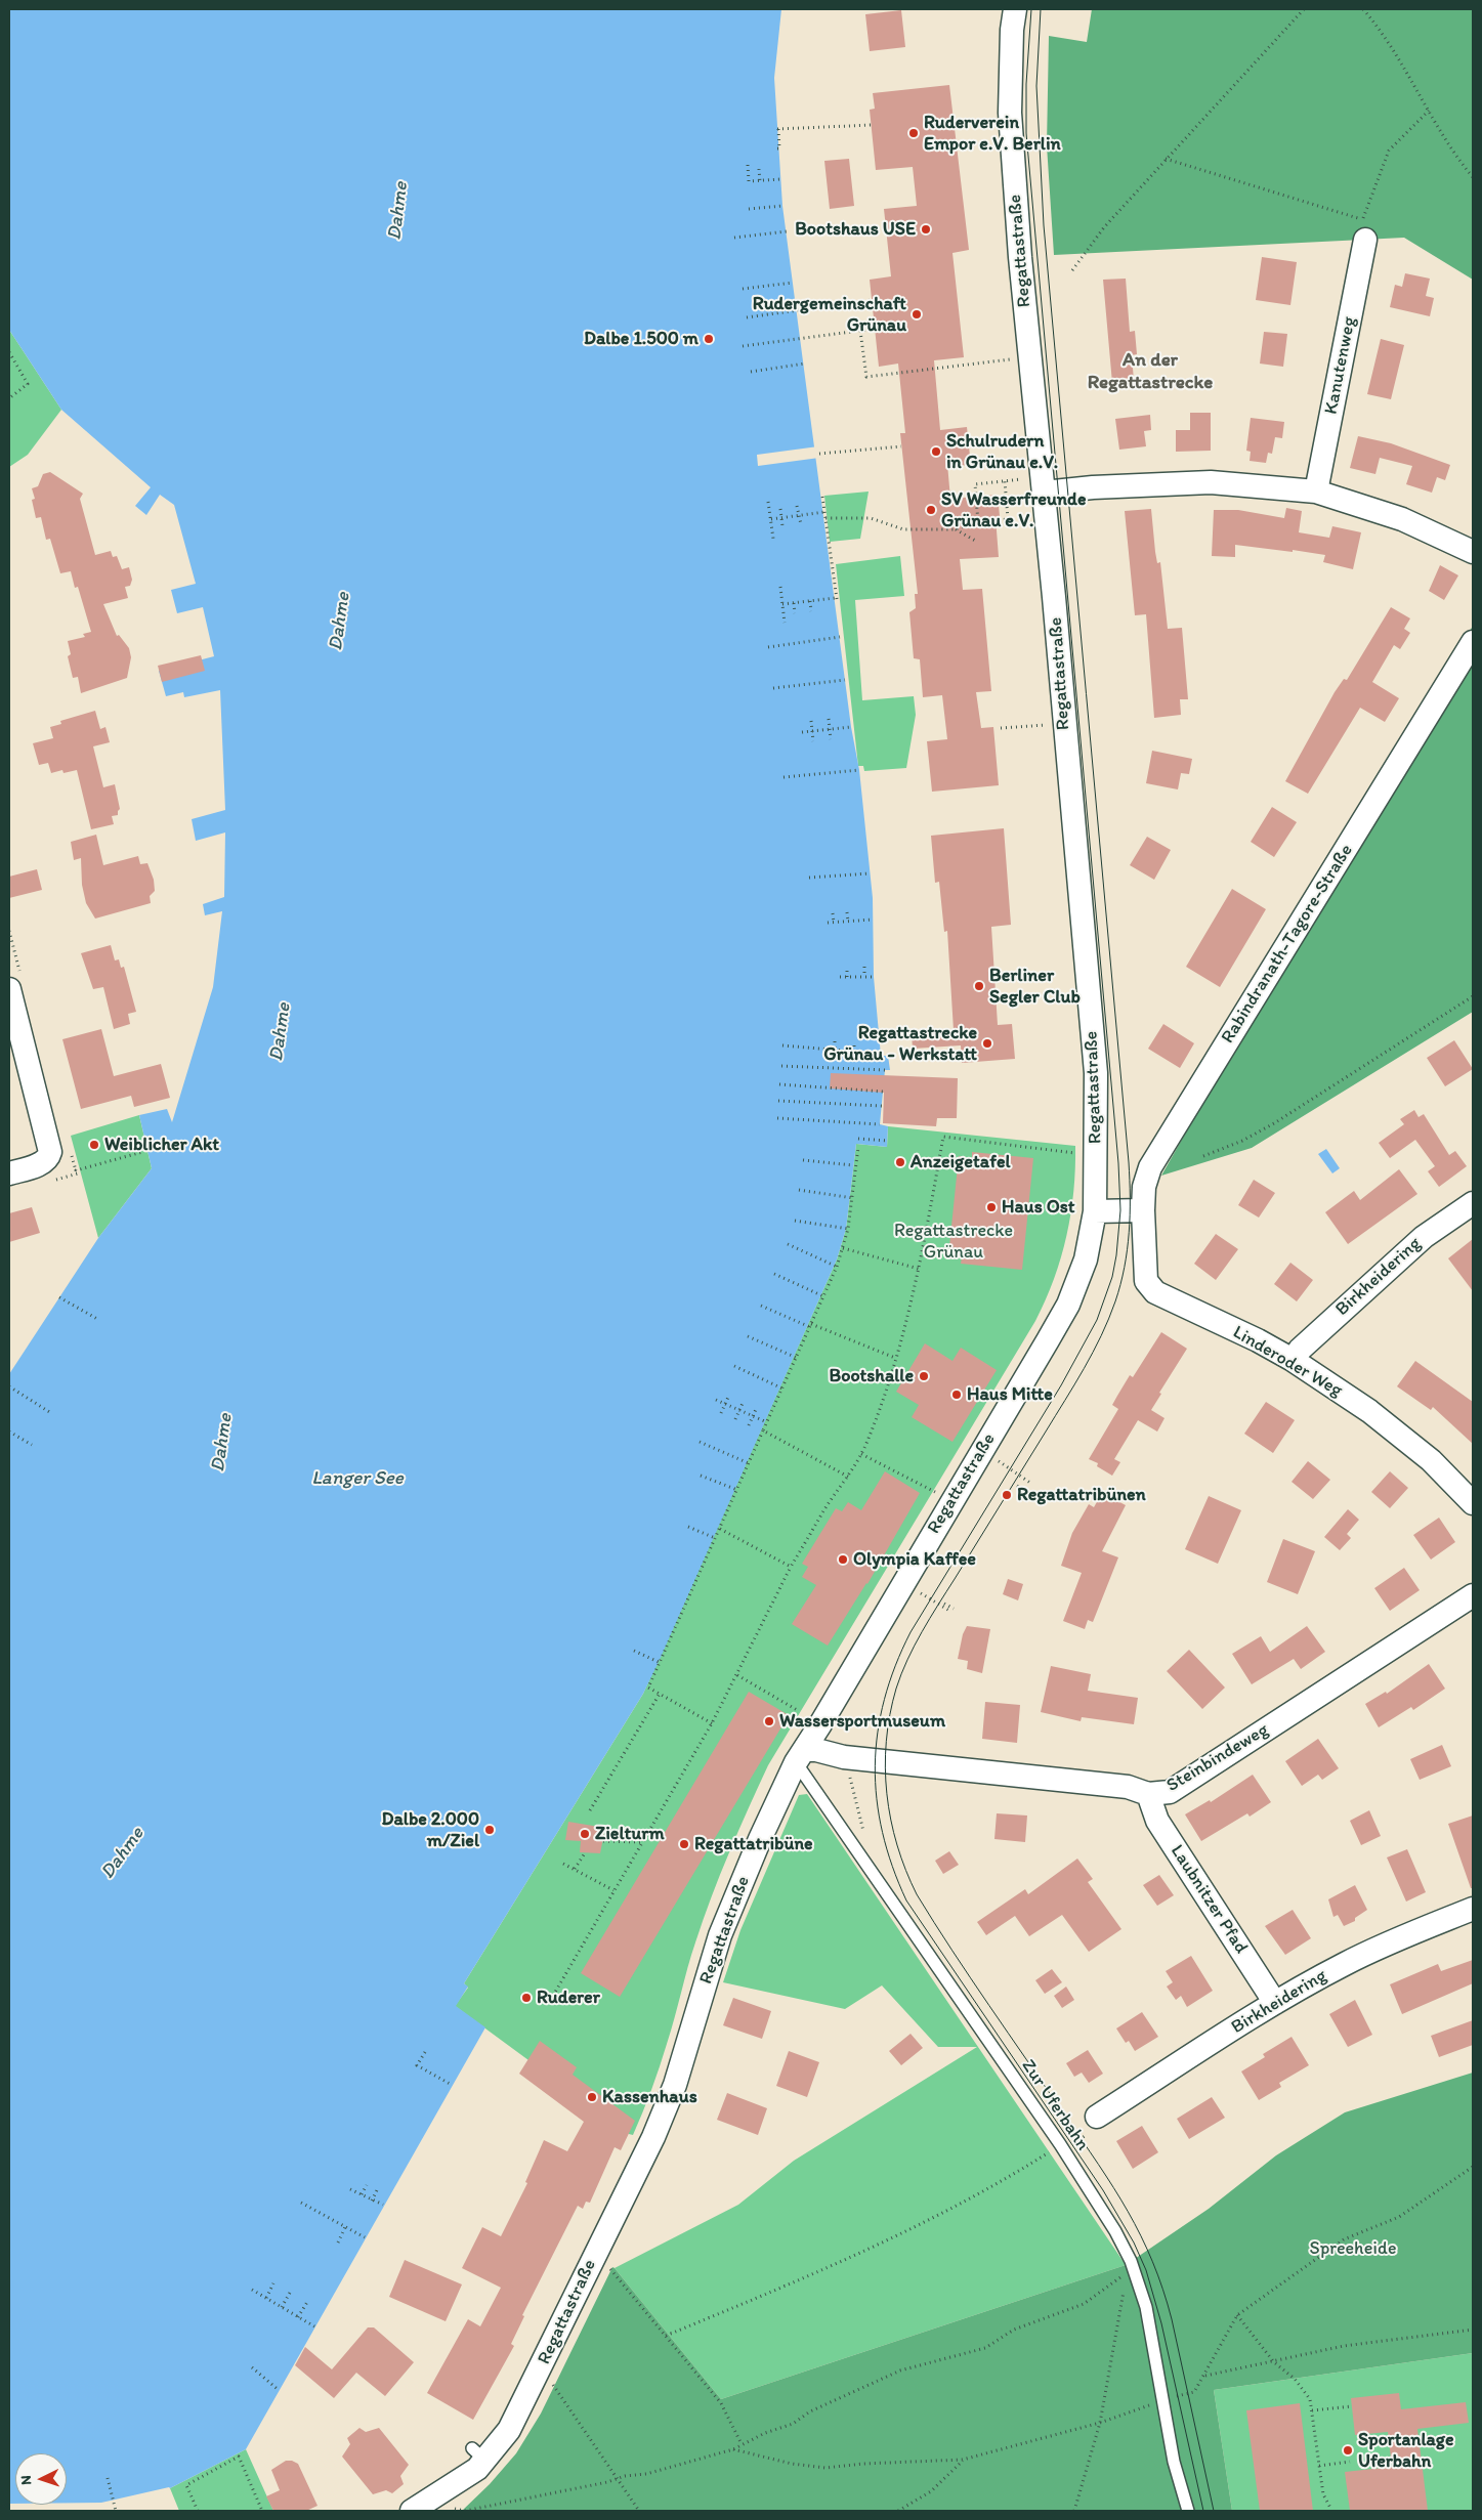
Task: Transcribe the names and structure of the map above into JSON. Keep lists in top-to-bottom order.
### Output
{
  "streets": {
    "street": [
      "Regattastraße",
      "Kanutenweg",
      "Rabindranath-Tagore-Straße",
      "Birkheidering",
      "Linderoder Weg",
      "Steinbindeweg",
      "Laubnitzer Pfad"
    ],
    "lane": ["Zur Uferbahn"]
  },
  "crossings": [
    ["Regattastraße", "Steinbindeweg"],
    ["Regattastraße", "Zur Uferbahn"],
    ["Rabindranath-Tagore-Straße", "Linderoder Weg"],
    ["Birkheidering", "Linderoder Weg"],
    ["Birkheidering", "Laubnitzer Pfad"],
    ["Steinbindeweg", "Laubnitzer Pfad"],
    ["Steinbindeweg", "Zur Uferbahn"]
  ],
  "districts": ["An der Regattastrecke"],
  "water": ["Dahme", "Langer See"],
  "parks": ["Regattastrecke Grünau", "Spreeheide"],
  "places": [
    "Ruderverein Empor e.V. Berlin",
    "Bootshaus USE",
    "Rudergemeinschaft Grünau",
    "Dalbe 1.500 m",
    "Schulrudern in Grünau e.V.",
    "SV Wasserfreunde Grünau e.V.",
    "Berliner Segler Club",
    "Regattastrecke Grünau - Werkstatt",
    "Weiblicher Akt",
    "Anzeigetafel",
    "Haus Ost",
    "Bootshalle",
    "Haus Mitte",
    "Regattatribünen",
    "Olympia Kaffee",
    "Wassersportmuseum",
    "Dalbe 2.000 m/Ziel",
    "Zielturm",
    "Regattatribüne",
    "Ruderer",
    "Kassenhaus",
    "Sportanlage Uferbahn"
  ],
  "north": "left"
}
